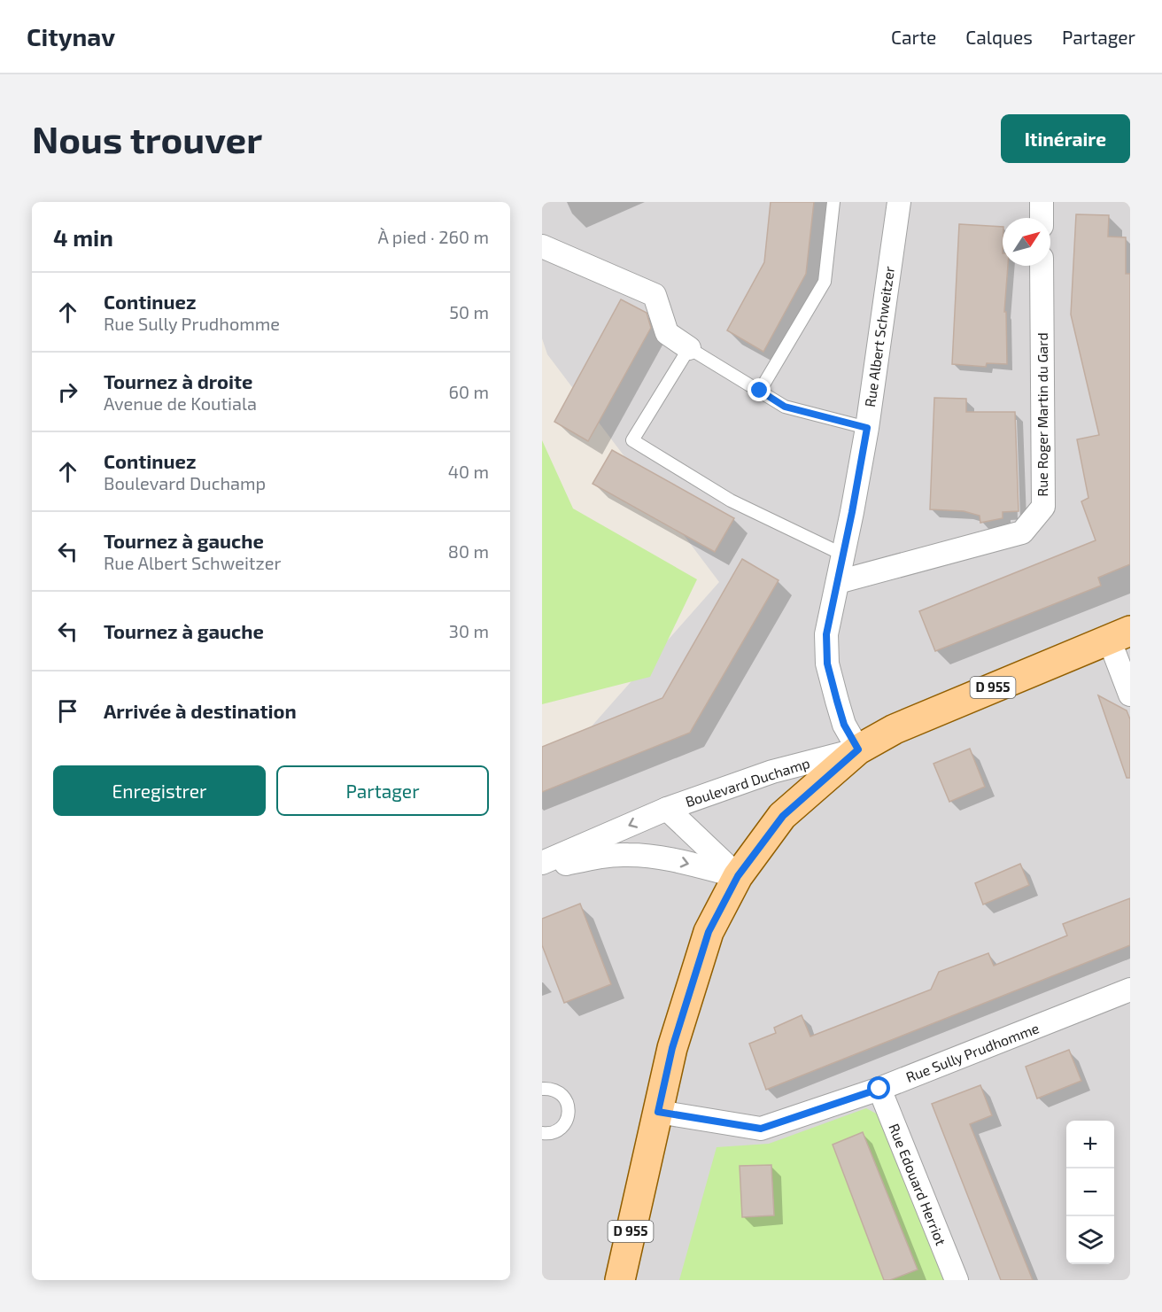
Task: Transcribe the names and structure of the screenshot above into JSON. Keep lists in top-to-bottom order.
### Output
{
  "streets": {
    "main road": ["D 955", "Boulevard Duchamp"],
    "street": [
      "Rue Albert Schweitzer",
      "Rue Roger Martin du Gard",
      "Rue Sully Prudhomme",
      "Rue Edouard Herriot"
    ]
  },
  "crossings": [
    ["Rue Albert Schweitzer", "Rue Roger Martin du Gard"],
    ["Rue Albert Schweitzer", "Boulevard Duchamp"],
    ["D 955", "Boulevard Duchamp"],
    ["D 955", "Rue Sully Prudhomme"],
    ["Rue Sully Prudhomme", "Rue Edouard Herriot"]
  ],
  "north": "top right",
  "page": {
    "header": "Citynav",
    "nav": ["Carte", "Calques", "Partager"],
    "buttons": [
      "Itinéraire",
      ["Enregistrer", "Partager"]
    ],
    "title": "Nous trouver",
    "heading": ["4 min", "À pied · 260 m"],
    "list": [
      ["Continuez", "Rue Sully Prudhomme", "50 m"],
      ["Tournez à droite", "Avenue de Koutiala", "60 m"],
      ["Continuez", "Boulevard Duchamp", "40 m"],
      ["Tournez à gauche", "Rue Albert Schweitzer", "80 m"],
      ["Tournez à gauche", "30 m"],
      "Arrivée à destination"
    ],
    "map_buttons": ["+", "−"]
  }
}
